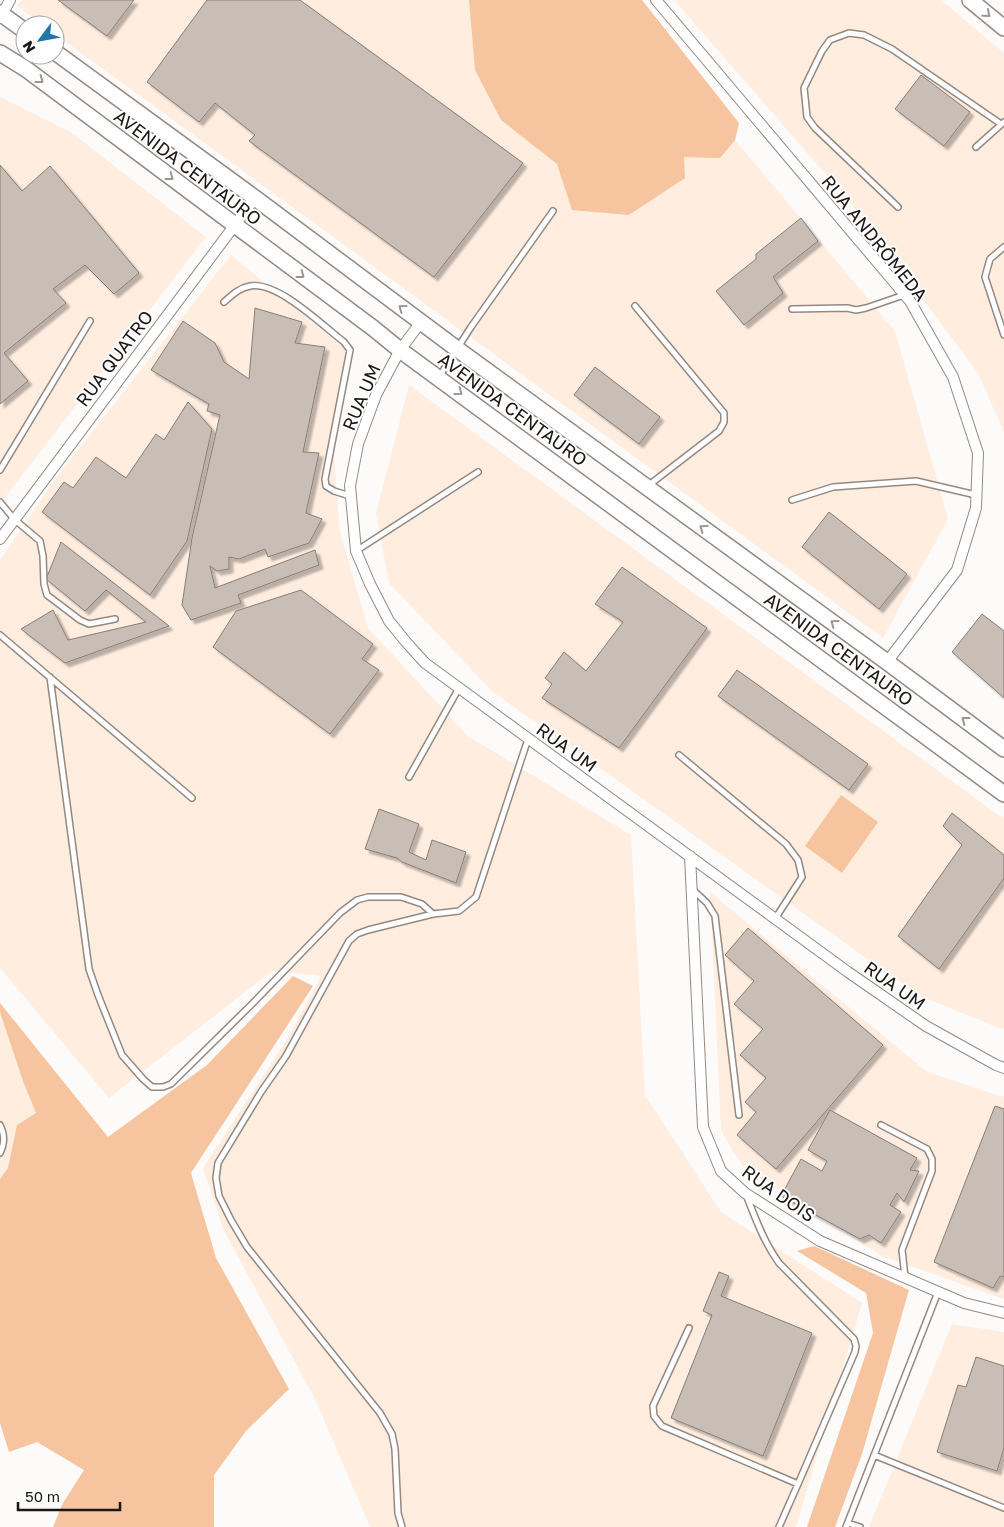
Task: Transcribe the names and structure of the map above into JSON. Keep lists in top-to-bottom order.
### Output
{
  "streets": {
    "street": [
      "AVENIDA CENTAURO",
      "RUA ANDRÔMEDA",
      "RUA QUATRO",
      "RUA UM",
      "RUA DOIS"
    ]
  },
  "crossings": [
    ["AVENIDA CENTAURO", "RUA ANDRÔMEDA"],
    ["AVENIDA CENTAURO", "RUA QUATRO"],
    ["AVENIDA CENTAURO", "RUA UM"],
    ["RUA UM", "RUA DOIS"]
  ],
  "scale_bar": "50 m",
  "north": "bottom left"
}
